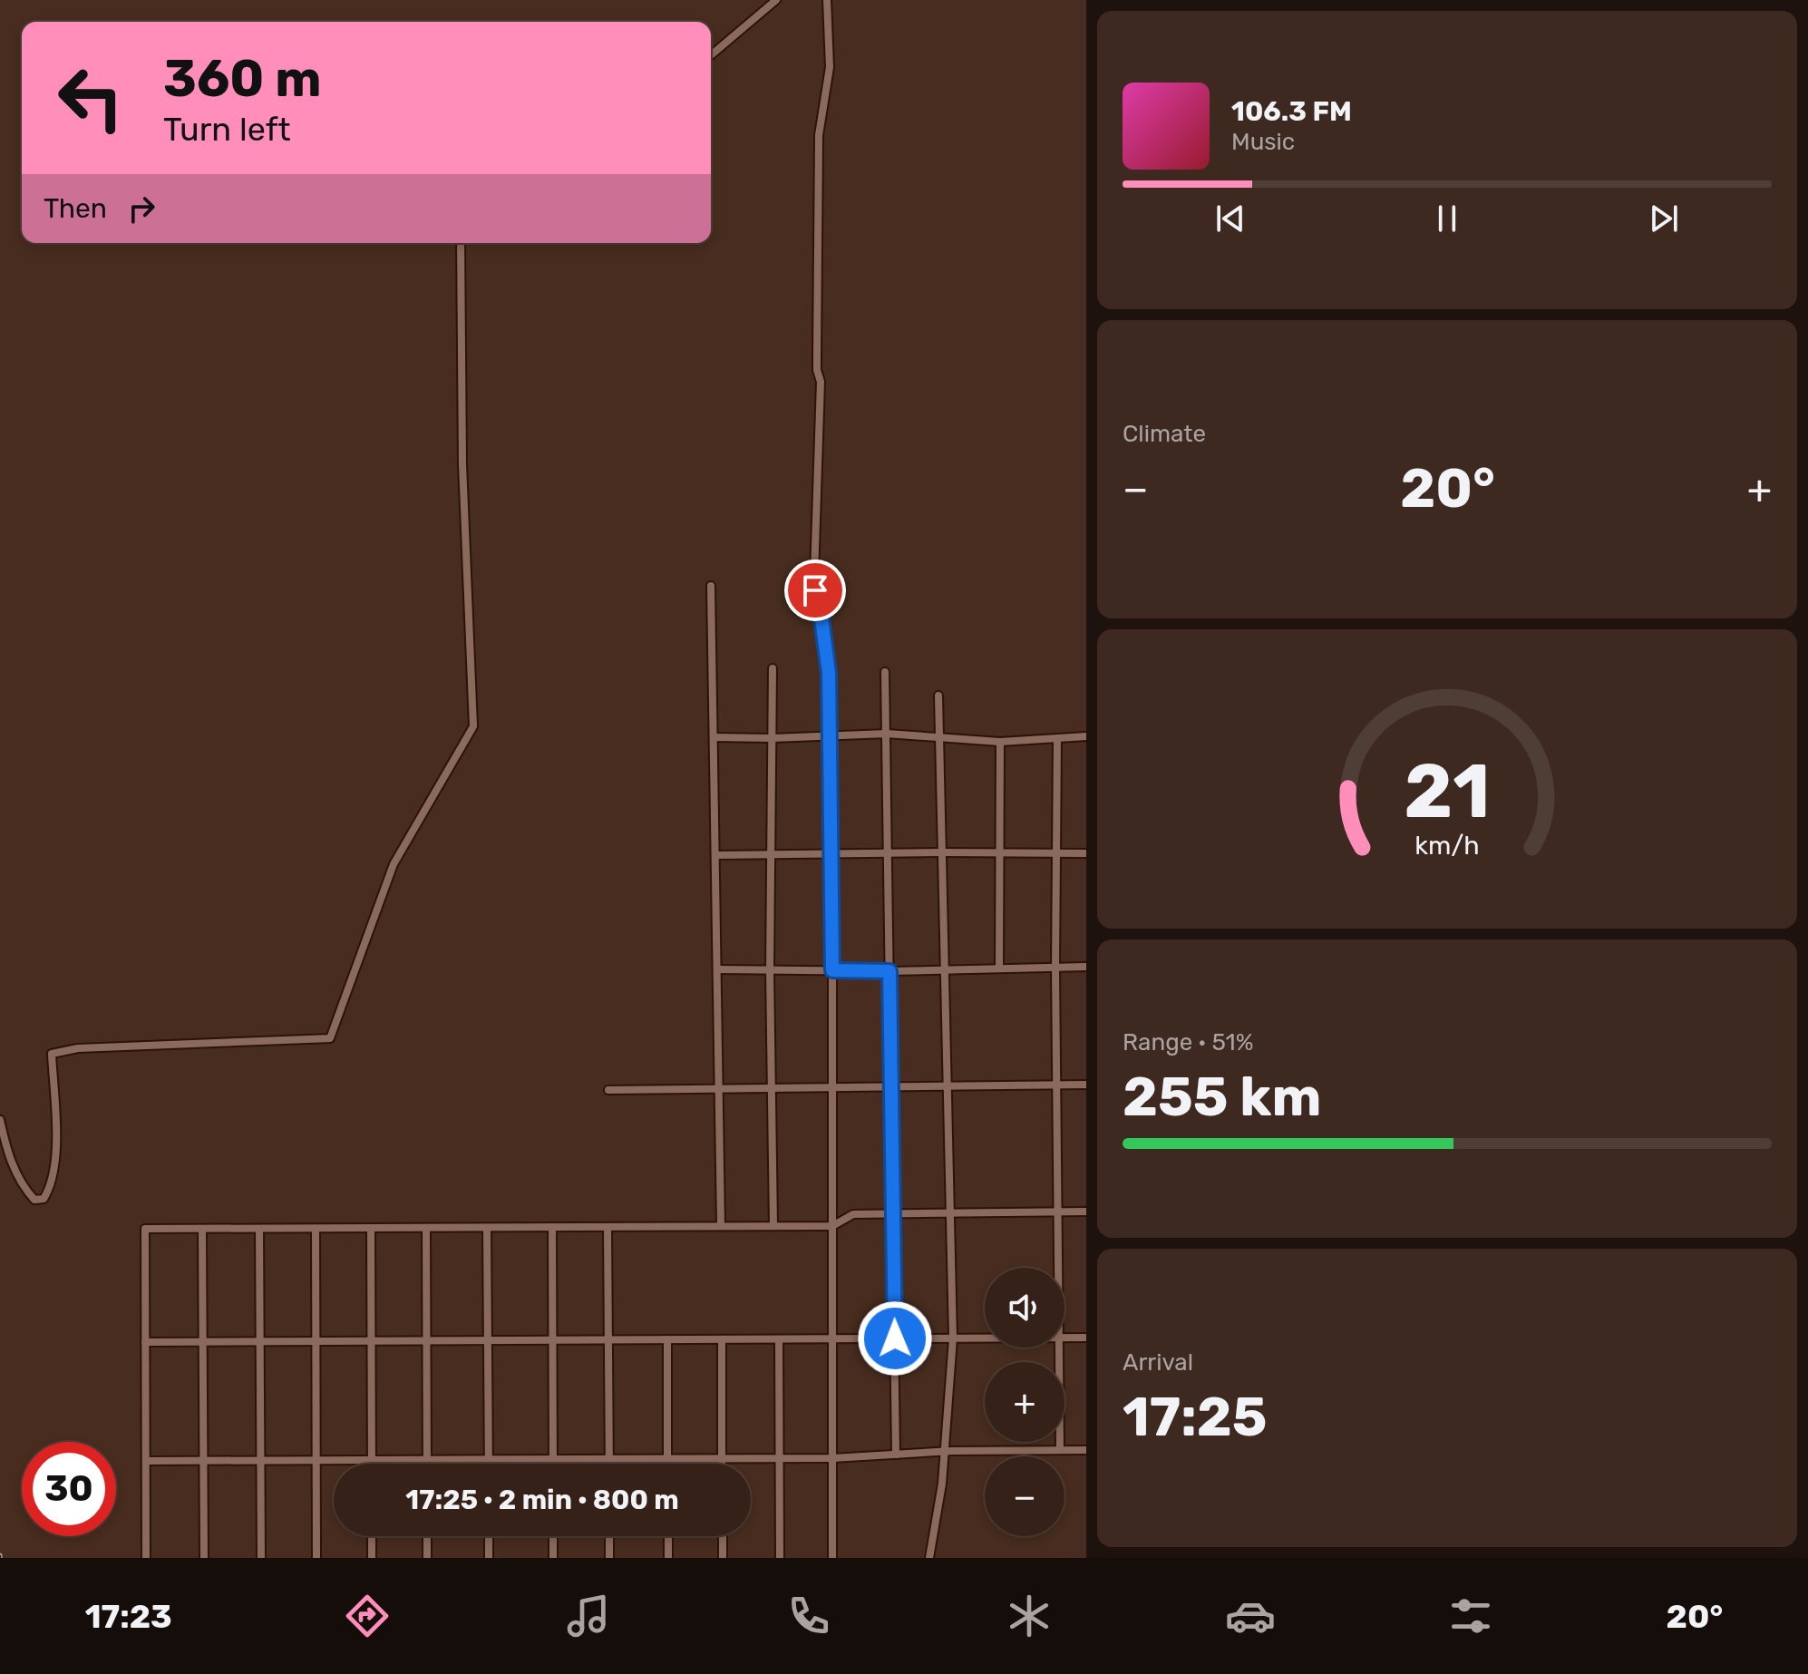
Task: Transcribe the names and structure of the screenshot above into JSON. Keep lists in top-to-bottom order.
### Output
{
  "page": {
    "turn": ["360 m", "Turn left"],
    "song": ["106.3 FM", "Music"],
    "then": "Then",
    "tile": [
      "Climate",
      ["Range · 51%", "255 km"],
      ["Arrival", "17:25"]
    ],
    "heat": ["−", "20°", "+"],
    "map_buttons": ["+", "−"],
    "limit": "30",
    "trip": "17:25 · 2 min · 800 m",
    "tabs": ["17:23", "20°"],
    "gauge": ["21", "km/h"]
  }
}
